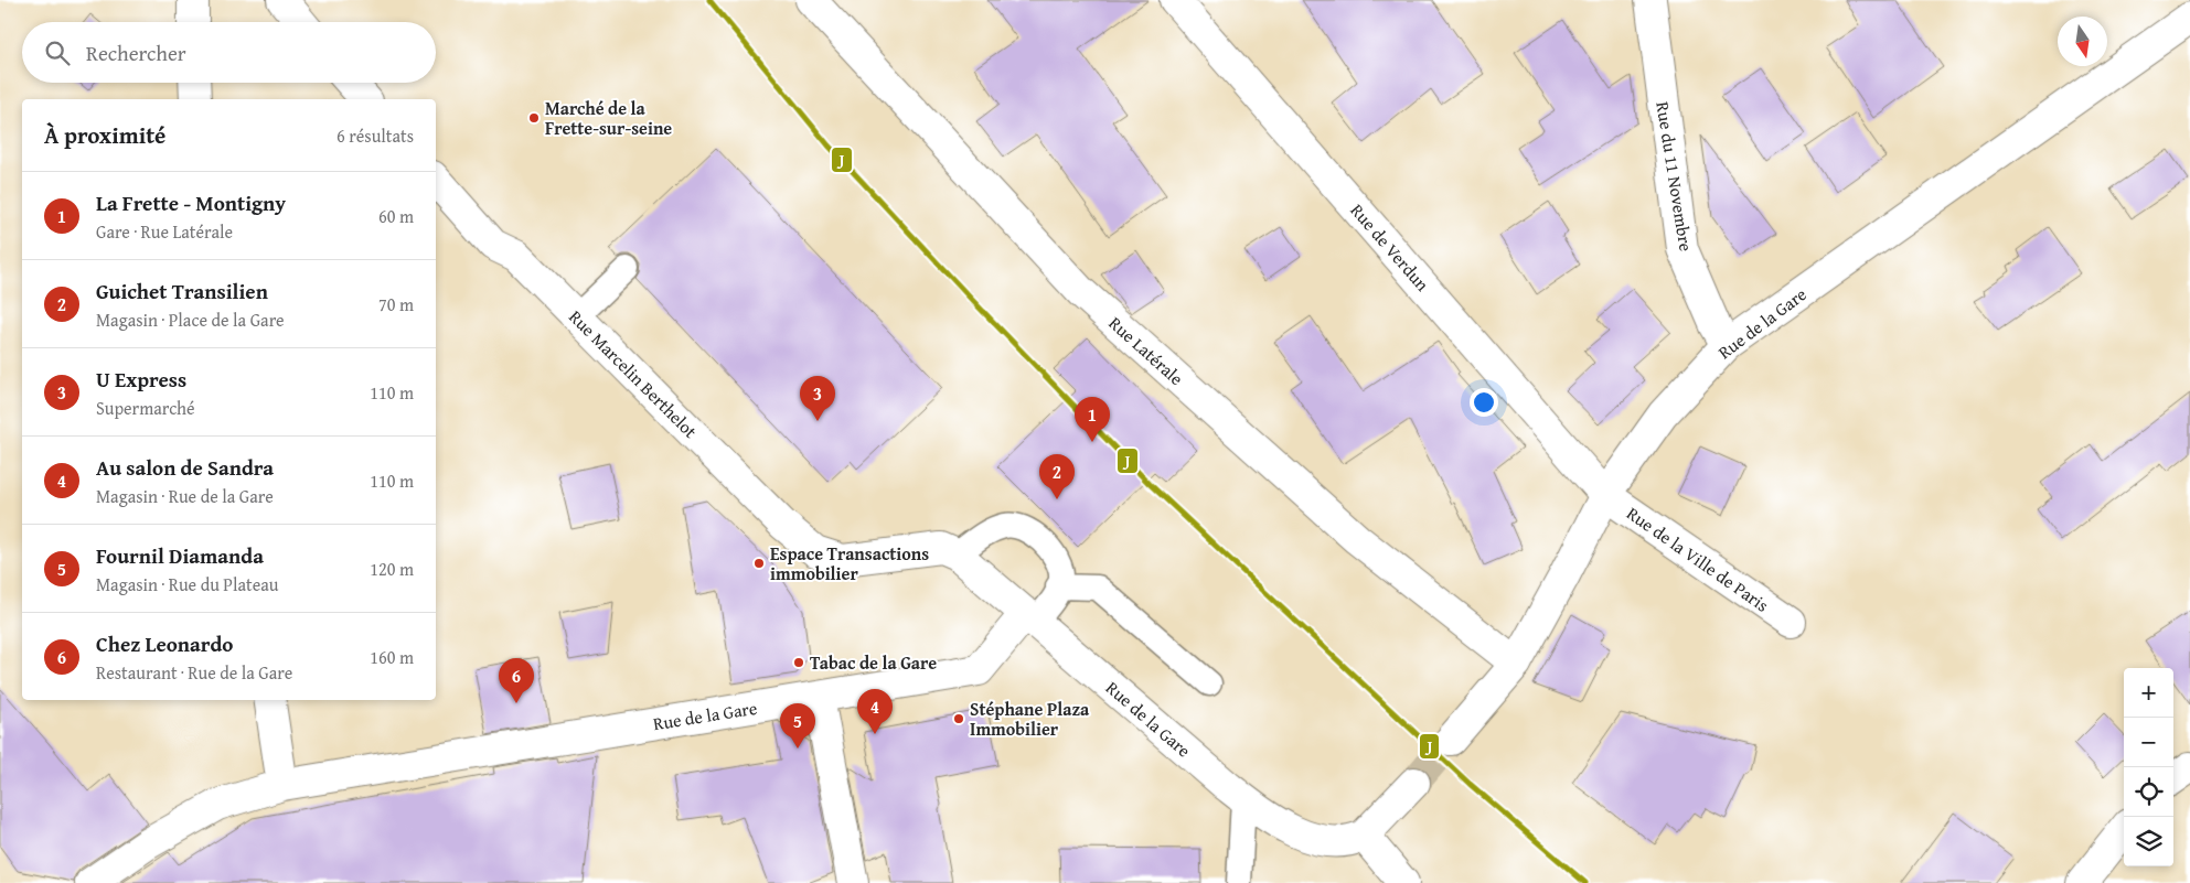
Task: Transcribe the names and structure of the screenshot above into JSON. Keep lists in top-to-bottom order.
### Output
{
  "streets": {
    "street": [
      "Rue du 11 Novembre",
      "Rue de Verdun",
      "Rue de la Gare",
      "Rue Latérale",
      "Rue Marcelin Berthelot",
      "Rue de la Ville de Paris"
    ]
  },
  "crossings": [
    ["Rue du 11 Novembre", "Rue de la Gare"],
    ["Rue de Verdun", "Rue de la Gare"],
    ["Rue de Verdun", "Rue de la Ville de Paris"],
    ["Rue de la Gare", "Rue Latérale"],
    ["Rue de la Gare", "Rue de la Ville de Paris"]
  ],
  "places": [
    "Marché de la Frette-sur-seine",
    "Espace Transactions immobilier",
    "Tabac de la Gare",
    "Stéphane Plaza Immobilier"
  ],
  "lines": ["transit line J"],
  "north": "bottom",
  "page": {
    "search": "Rechercher",
    "heading": ["À proximité", "6 résultats"],
    "list": [
      {
        "mark": "1",
        "name": "La Frette - Montigny",
        "note": "Gare · Rue Latérale",
        "value": "60 m"
      },
      {
        "mark": "2",
        "name": "Guichet Transilien",
        "note": "Magasin · Place de la Gare",
        "value": "70 m"
      },
      {
        "mark": "3",
        "name": "U Express",
        "note": "Supermarché",
        "value": "110 m"
      },
      {
        "mark": "4",
        "name": "Au salon de Sandra",
        "note": "Magasin · Rue de la Gare",
        "value": "110 m"
      },
      {
        "mark": "5",
        "name": "Fournil Diamanda",
        "note": "Magasin · Rue du Plateau",
        "value": "120 m"
      },
      {
        "mark": "6",
        "name": "Chez Leonardo",
        "note": "Restaurant · Rue de la Gare",
        "value": "160 m"
      }
    ],
    "pins": [
      "3",
      "1",
      "2",
      "6",
      "4",
      "5"
    ],
    "map_buttons": ["+", "−"]
  }
}
